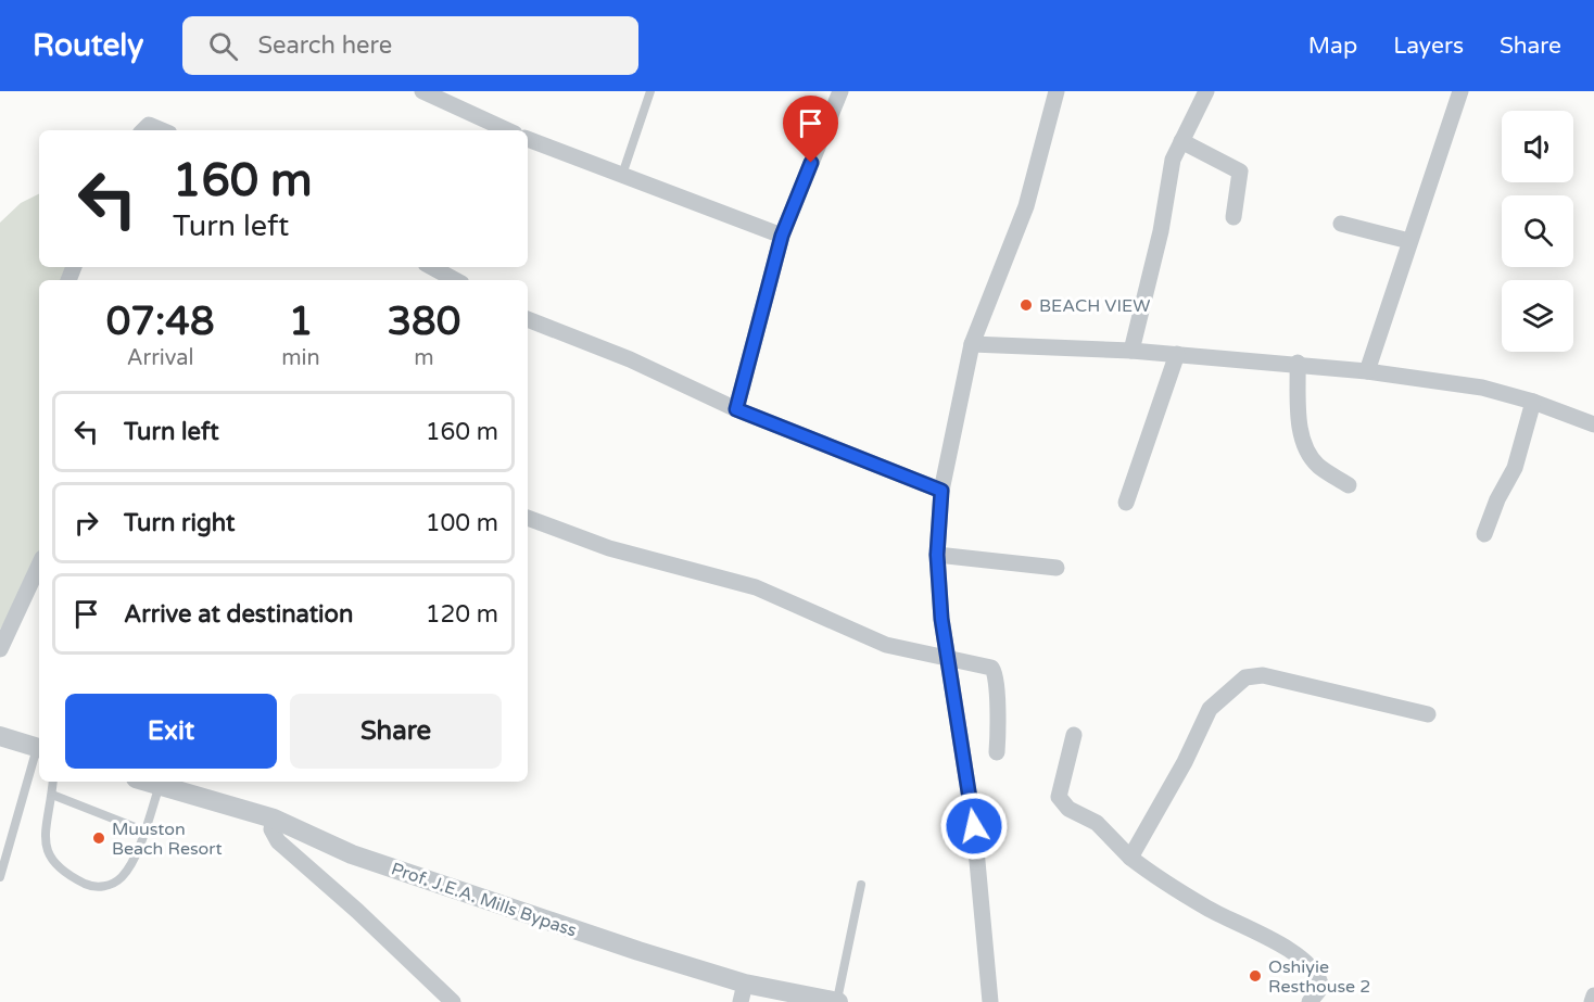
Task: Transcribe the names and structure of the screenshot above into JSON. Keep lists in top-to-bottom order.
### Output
{
  "streets": {
    "street": ["Prof. J.E.A. Mills Bypass"]
  },
  "places": ["BEACH VIEW", "Muuston Beach Resort", "Oshiyie Resthouse 2"],
  "page": {
    "header": "Routely",
    "search": "Search here",
    "nav": ["Map", "Layers", "Share"],
    "turn": ["160 m", "Turn left"],
    "eta": [
      "07:48",
      "Arrival",
      "1",
      "min",
      "380",
      "m"
    ],
    "list": [
      {
        "name": "Turn left",
        "value": "160 m"
      },
      {
        "name": "Turn right",
        "value": "100 m"
      },
      {
        "name": "Arrive at destination",
        "value": "120 m"
      }
    ],
    "buttons": ["Exit", "Share"]
  }
}
